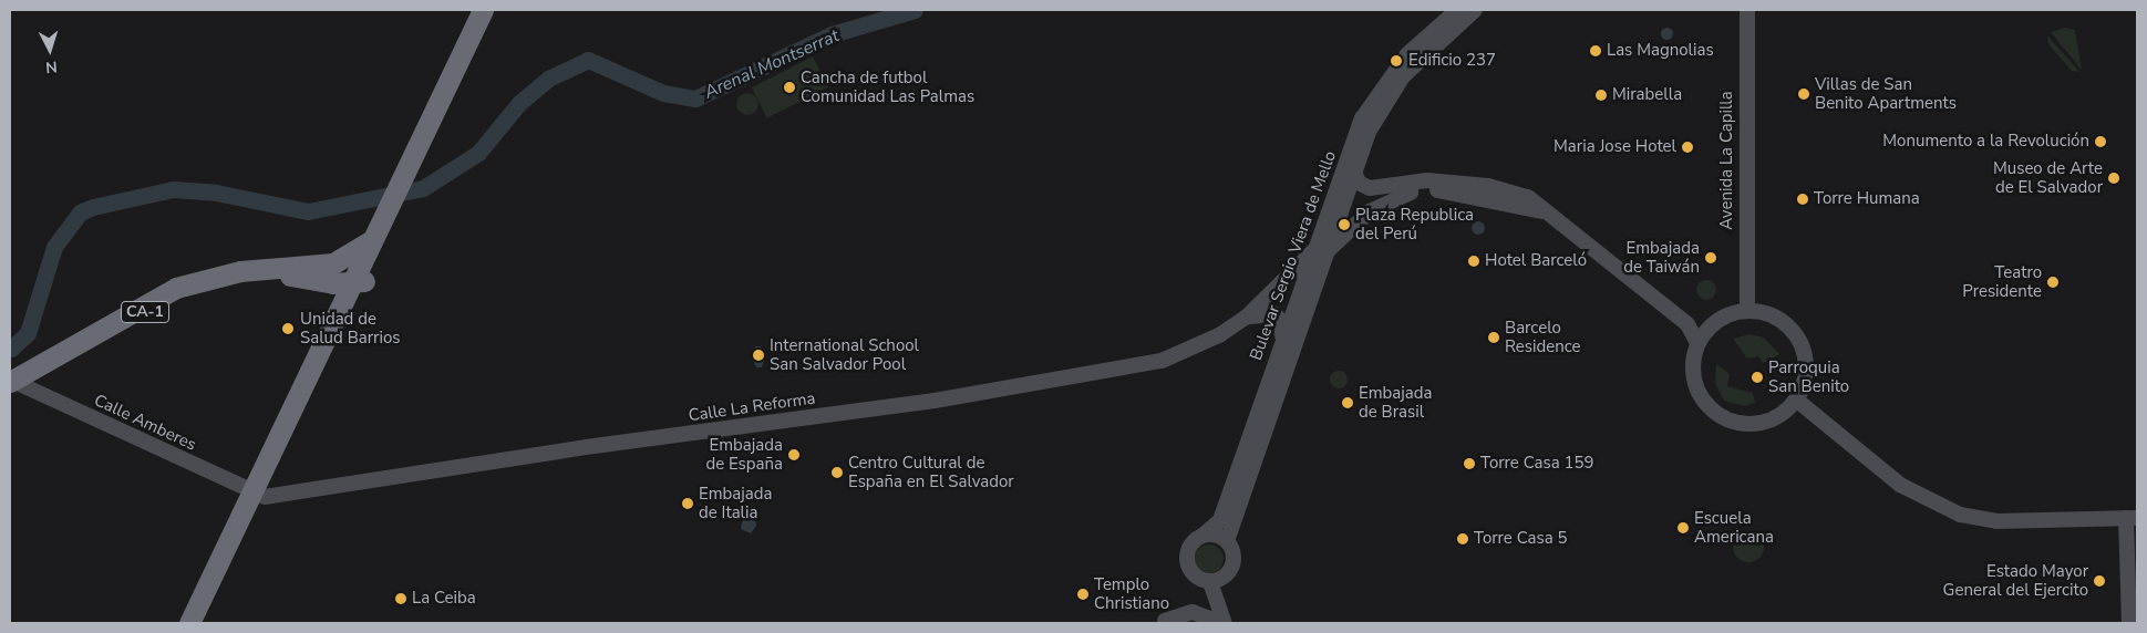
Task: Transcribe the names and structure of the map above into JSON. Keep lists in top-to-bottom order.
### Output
{
  "streets": {
    "highway": ["CA-1"],
    "street": [
      "Avenida La Capilla",
      "Bulevar Sergio Viera de Mello",
      "Calle La Reforma",
      "Calle Amberes"
    ]
  },
  "crossings": [
    ["Bulevar Sergio Viera de Mello", "Calle La Reforma"],
    ["CA-1", "Calle Amberes"],
    ["Calle La Reforma", "Calle Amberes"]
  ],
  "water": ["Arenal Montserrat"],
  "places": [
    "Las Magnolias",
    "Edificio 237",
    "Cancha de futbol Comunidad Las Palmas",
    "Villas de San Benito Apartments",
    "Mirabella",
    "Monumento a la Revolución",
    "Maria Jose Hotel",
    "Museo de Arte de El Salvador",
    "Torre Humana",
    "Plaza Republica del Perú",
    "Embajada de Taiwán",
    "Hotel Barceló",
    "Teatro Presidente",
    "Unidad de Salud Barrios",
    "Barcelo Residence",
    "International School San Salvador Pool",
    "Parroquia San Benito",
    "Embajada de Brasil",
    "Embajada de España",
    "Torre Casa 159",
    "Centro Cultural de España en El Salvador",
    "Embajada de Italia",
    "Escuela Americana",
    "Torre Casa 5",
    "Estado Mayor General del Ejercito",
    "Templo Christiano",
    "La Ceiba"
  ],
  "north": "bottom"
}
